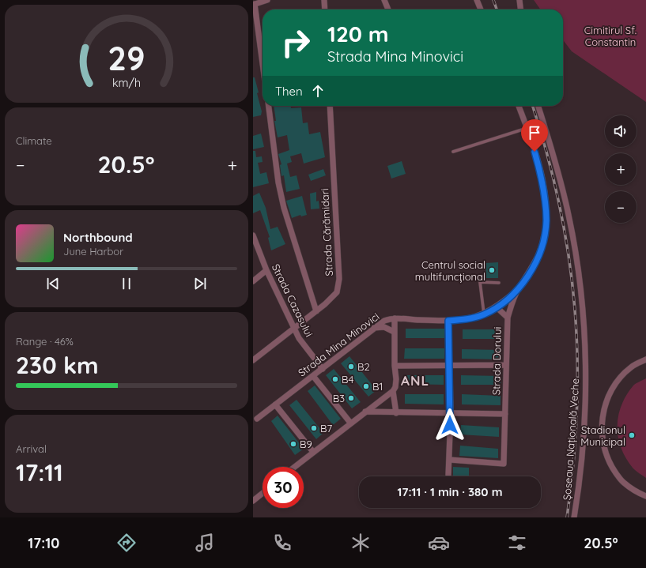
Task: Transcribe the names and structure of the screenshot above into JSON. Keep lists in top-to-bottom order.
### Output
{
  "streets": {
    "street": [
      "Strada Cărămidari",
      "Strada Cazasului",
      "Strada Mina Minovici",
      "Strada Dorului",
      "Șoseaua Națională Veche"
    ]
  },
  "crossings": [
    ["Strada Cărămidari", "Strada Cazasului"],
    ["Strada Cazasului", "Strada Mina Minovici"],
    ["Strada Mina Minovici", "Strada Dorului"]
  ],
  "districts": ["ANL"],
  "parks": ["Cimitirul Sf. Constantin"],
  "places": [
    "Centrul social multifuncțional",
    "B2",
    "B4",
    "B1",
    "B3",
    "B7",
    "Stadionul Municipal",
    "B9"
  ],
  "page": {
    "turn": ["120 m", "Strada Mina Minovici"],
    "then": "Then",
    "tile": [
      "Climate",
      ["Range · 46%", "230 km"],
      ["Arrival", "17:11"]
    ],
    "map_buttons": ["+", "−"],
    "heat": ["−", "20.5°", "+"],
    "song": ["Northbound", "June Harbor"],
    "limit": "30",
    "trip": "17:11 · 1 min · 380 m",
    "tabs": ["17:10", "20.5°"],
    "gauge": ["29", "km/h"]
  }
}
